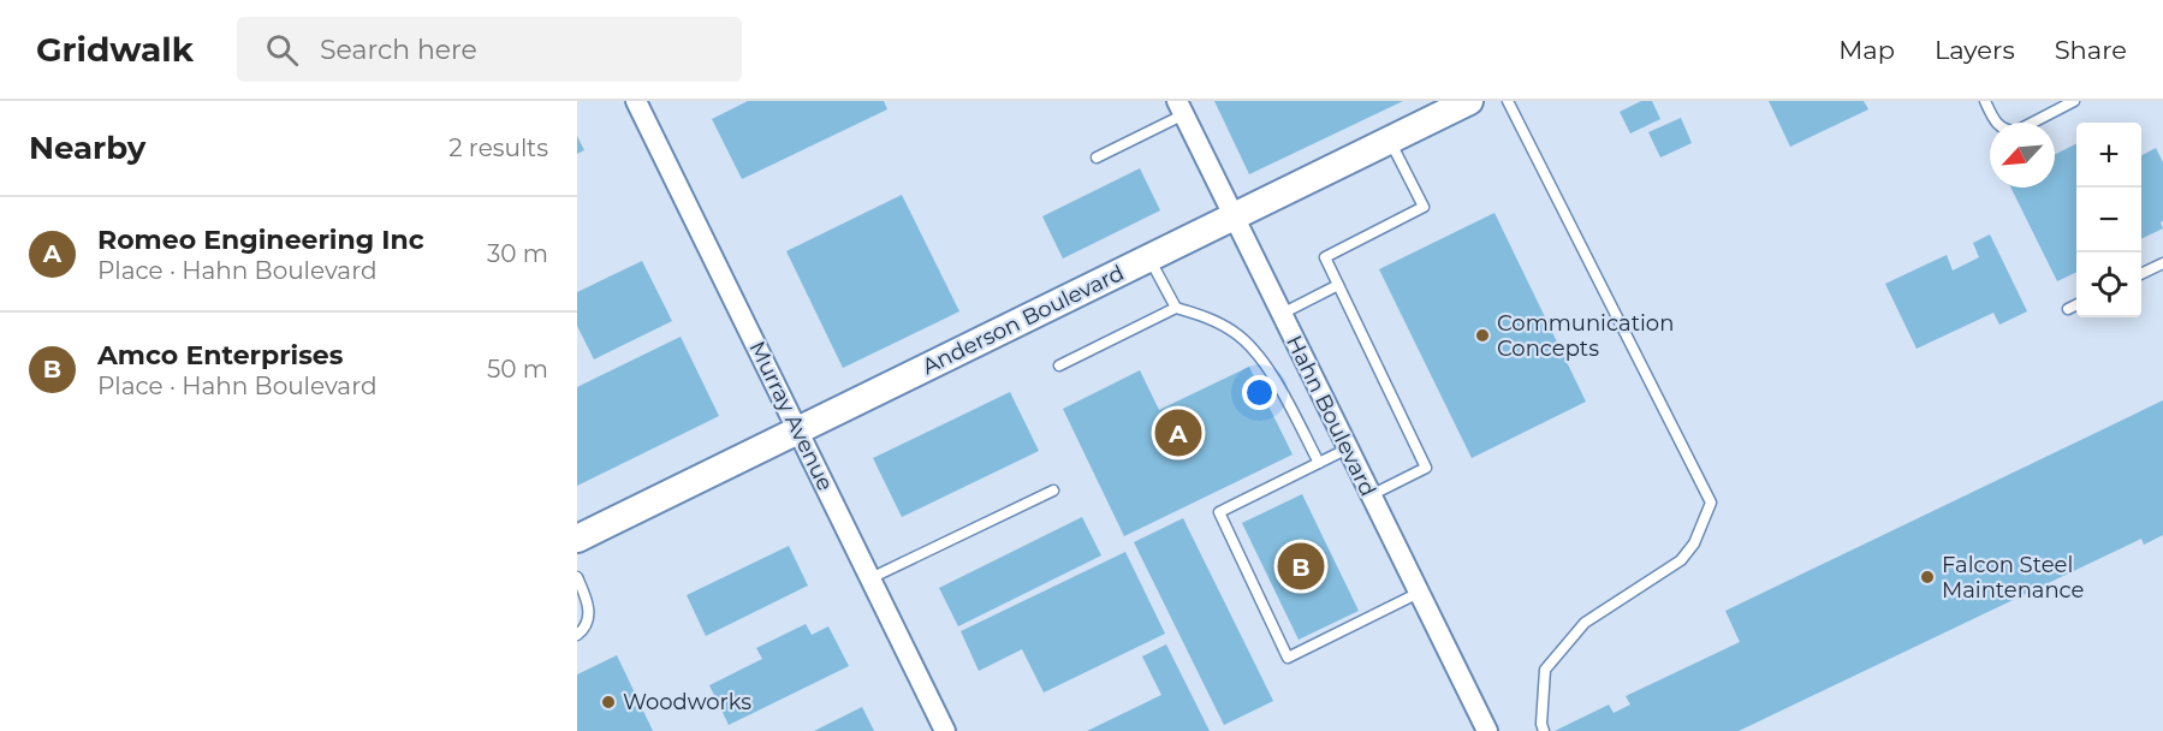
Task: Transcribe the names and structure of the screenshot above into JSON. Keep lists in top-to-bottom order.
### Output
{
  "streets": {
    "street": ["Anderson Boulevard", "Murray Avenue", "Hahn Boulevard"]
  },
  "crossings": [
    ["Anderson Boulevard", "Murray Avenue"],
    ["Anderson Boulevard", "Hahn Boulevard"]
  ],
  "places": ["Communication Concepts", "Falcon Steel Maintenance", "Woodworks"],
  "north": "bottom left",
  "page": {
    "header": "Gridwalk",
    "search": "Search here",
    "nav": ["Map", "Layers", "Share"],
    "heading": ["Nearby", "2 results"],
    "map_buttons": ["+", "−"],
    "list": [
      {
        "mark": "A",
        "name": "Romeo Engineering Inc",
        "note": "Place · Hahn Boulevard",
        "value": "30 m"
      },
      {
        "mark": "B",
        "name": "Amco Enterprises",
        "note": "Place · Hahn Boulevard",
        "value": "50 m"
      }
    ],
    "pins": ["A", "B"]
  }
}
